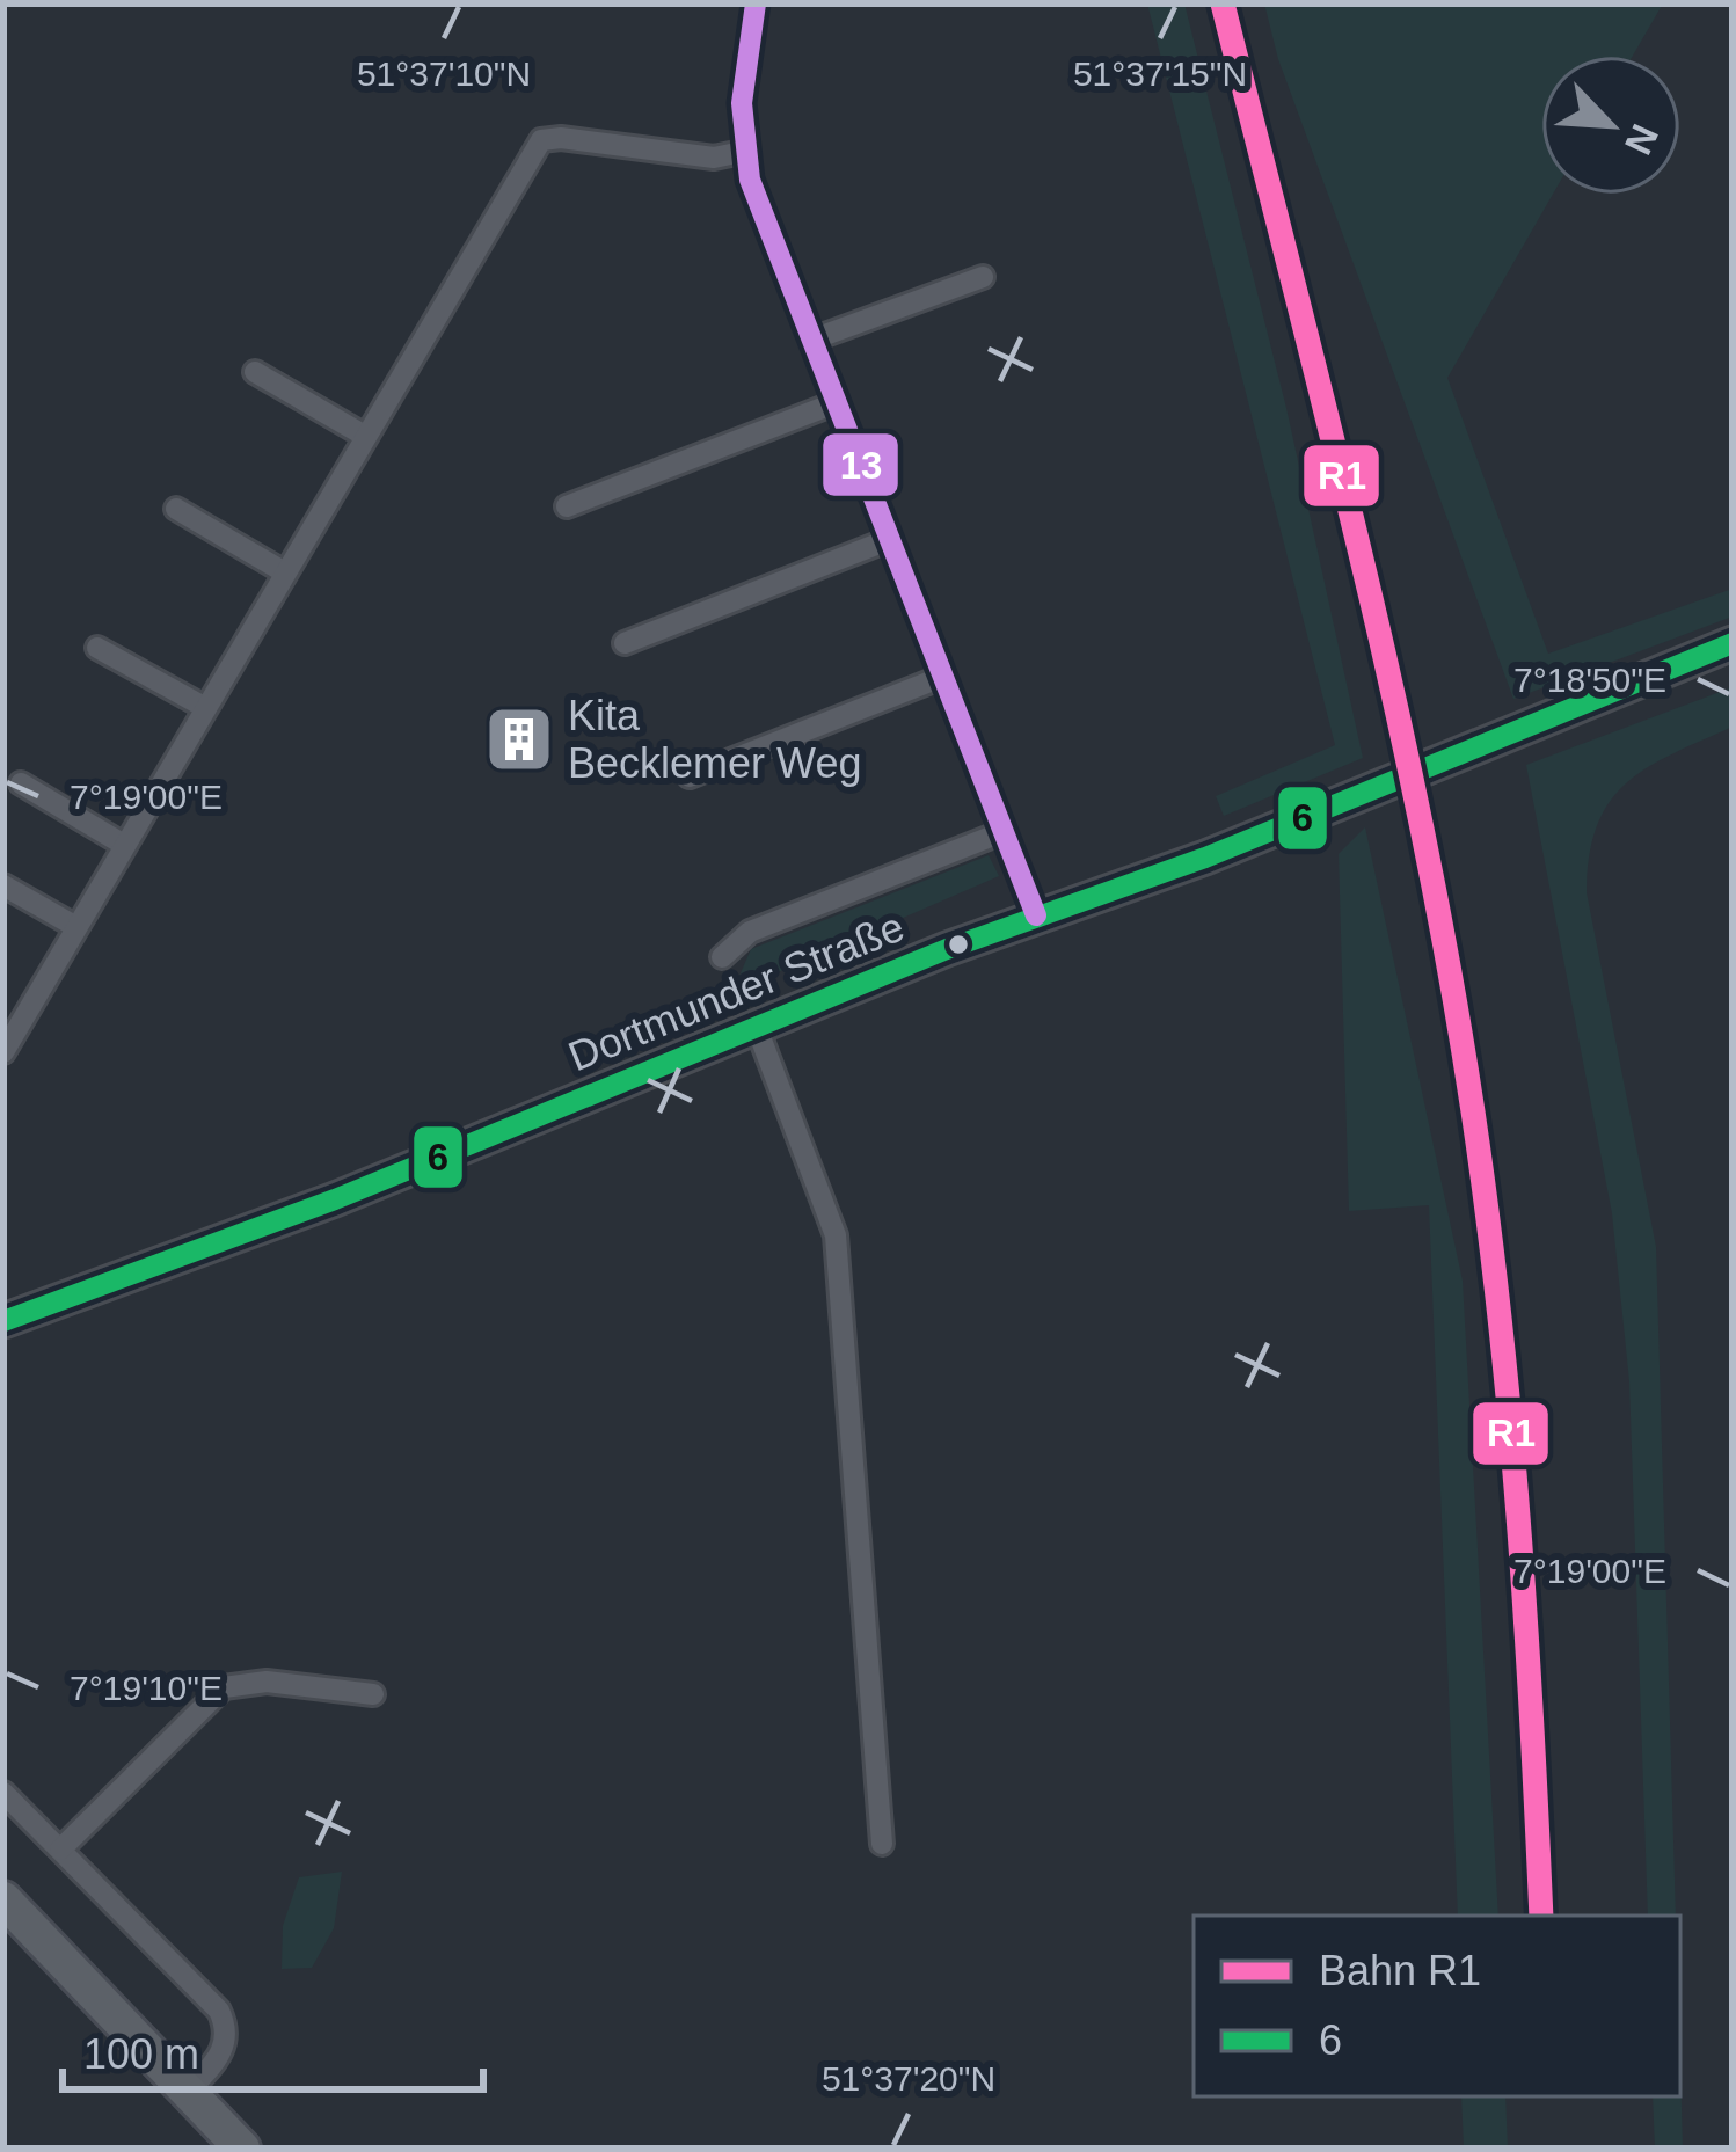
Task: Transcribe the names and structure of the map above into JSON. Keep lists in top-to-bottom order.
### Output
{
  "streets": {
    "main road": ["Dortmunder Straße"]
  },
  "places": {
    "building": ["Kita Becklemer Weg"]
  },
  "lines": ["rail line R1", "transit line 13", "transit line 6"],
  "legend": ["Bahn R1", "6"],
  "scale_bar": "100 m",
  "north": "bottom right",
  "coordinates": [
    "51°37'15\"N",
    "51°37'10\"N",
    "7°18'50\"E",
    "7°19'00\"E",
    "7°19'10\"E",
    "51°37'20\"N"
  ]
}
